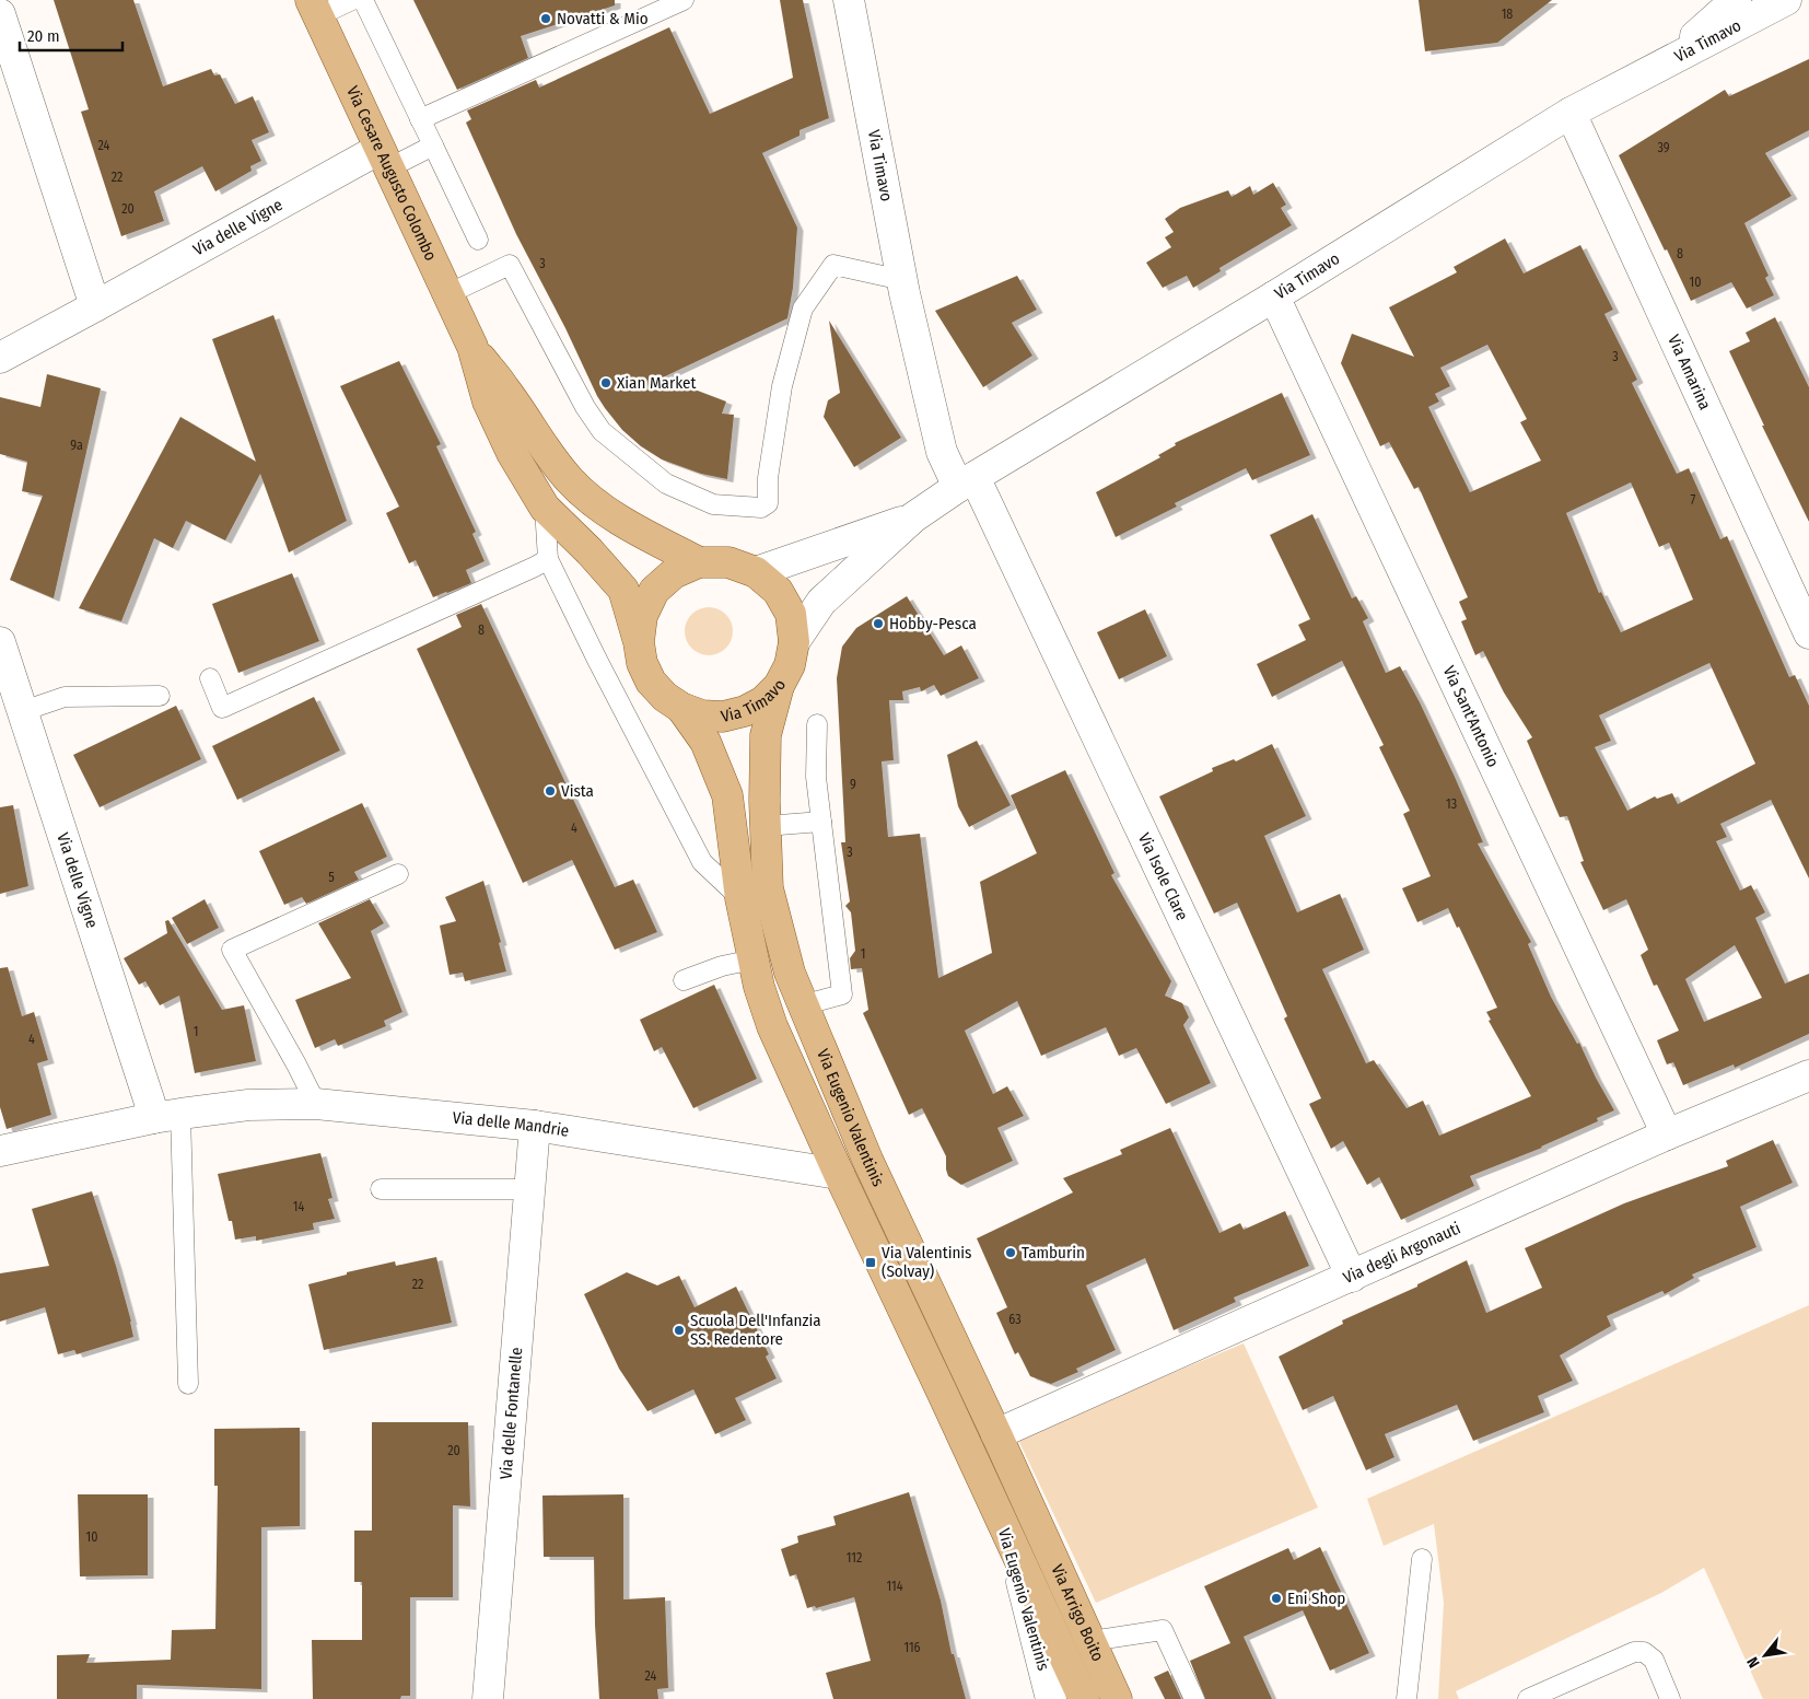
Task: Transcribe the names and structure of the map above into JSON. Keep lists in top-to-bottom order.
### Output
{
  "streets": {
    "main road": [
      "Via Timavo",
      "Via Cesare Augusto Colombo",
      "Via Eugenio Valentinis",
      "Via Arrigo Boito"
    ],
    "street": [
      "Via delle Vigne",
      "Via Amarina",
      "Via Sant'Antonio",
      "Via Isole Clare",
      "Via delle Mandrie",
      "Via degli Argonauti",
      "Via delle Fontanelle"
    ]
  },
  "crossings": [
    ["Via Timavo", "Via Cesare Augusto Colombo"],
    ["Via Timavo", "Via Amarina"],
    ["Via Timavo", "Via Sant'Antonio"],
    ["Via Timavo", "Via Isole Clare"],
    ["Via Timavo", "Via Eugenio Valentinis"],
    ["Via Cesare Augusto Colombo", "Via delle Vigne"],
    ["Via Cesare Augusto Colombo", "Via Eugenio Valentinis"],
    ["Via delle Vigne", "Via delle Mandrie"],
    ["Via Sant'Antonio", "Via degli Argonauti"],
    ["Via Isole Clare", "Via degli Argonauti"],
    ["Via Eugenio Valentinis", "Via delle Mandrie"],
    ["Via Eugenio Valentinis", "Via degli Argonauti"],
    ["Via Eugenio Valentinis", "Via Arrigo Boito"],
    ["Via delle Mandrie", "Via delle Fontanelle"]
  ],
  "places": {
    "other": [
      "Novatti & Mio",
      "Xian Market",
      "Hobby-Pesca",
      "Vista",
      "Tamburin",
      "Scuola Dell'Infanzia SS. Redentore",
      "Eni Shop"
    ],
    "transit": ["Via Valentinis (Solvay)"]
  },
  "house_numbers": [
    "18",
    "24",
    "39",
    "22",
    "20",
    "8",
    "3",
    "10",
    "3",
    "9a",
    "7",
    "8",
    "9",
    "13",
    "4",
    "3",
    "5",
    "1",
    "1",
    "4",
    "14",
    "22",
    "63",
    "20",
    "10",
    "112",
    "114",
    "116",
    "24"
  ],
  "scale_bar": "20 m",
  "north": "bottom left"
}
